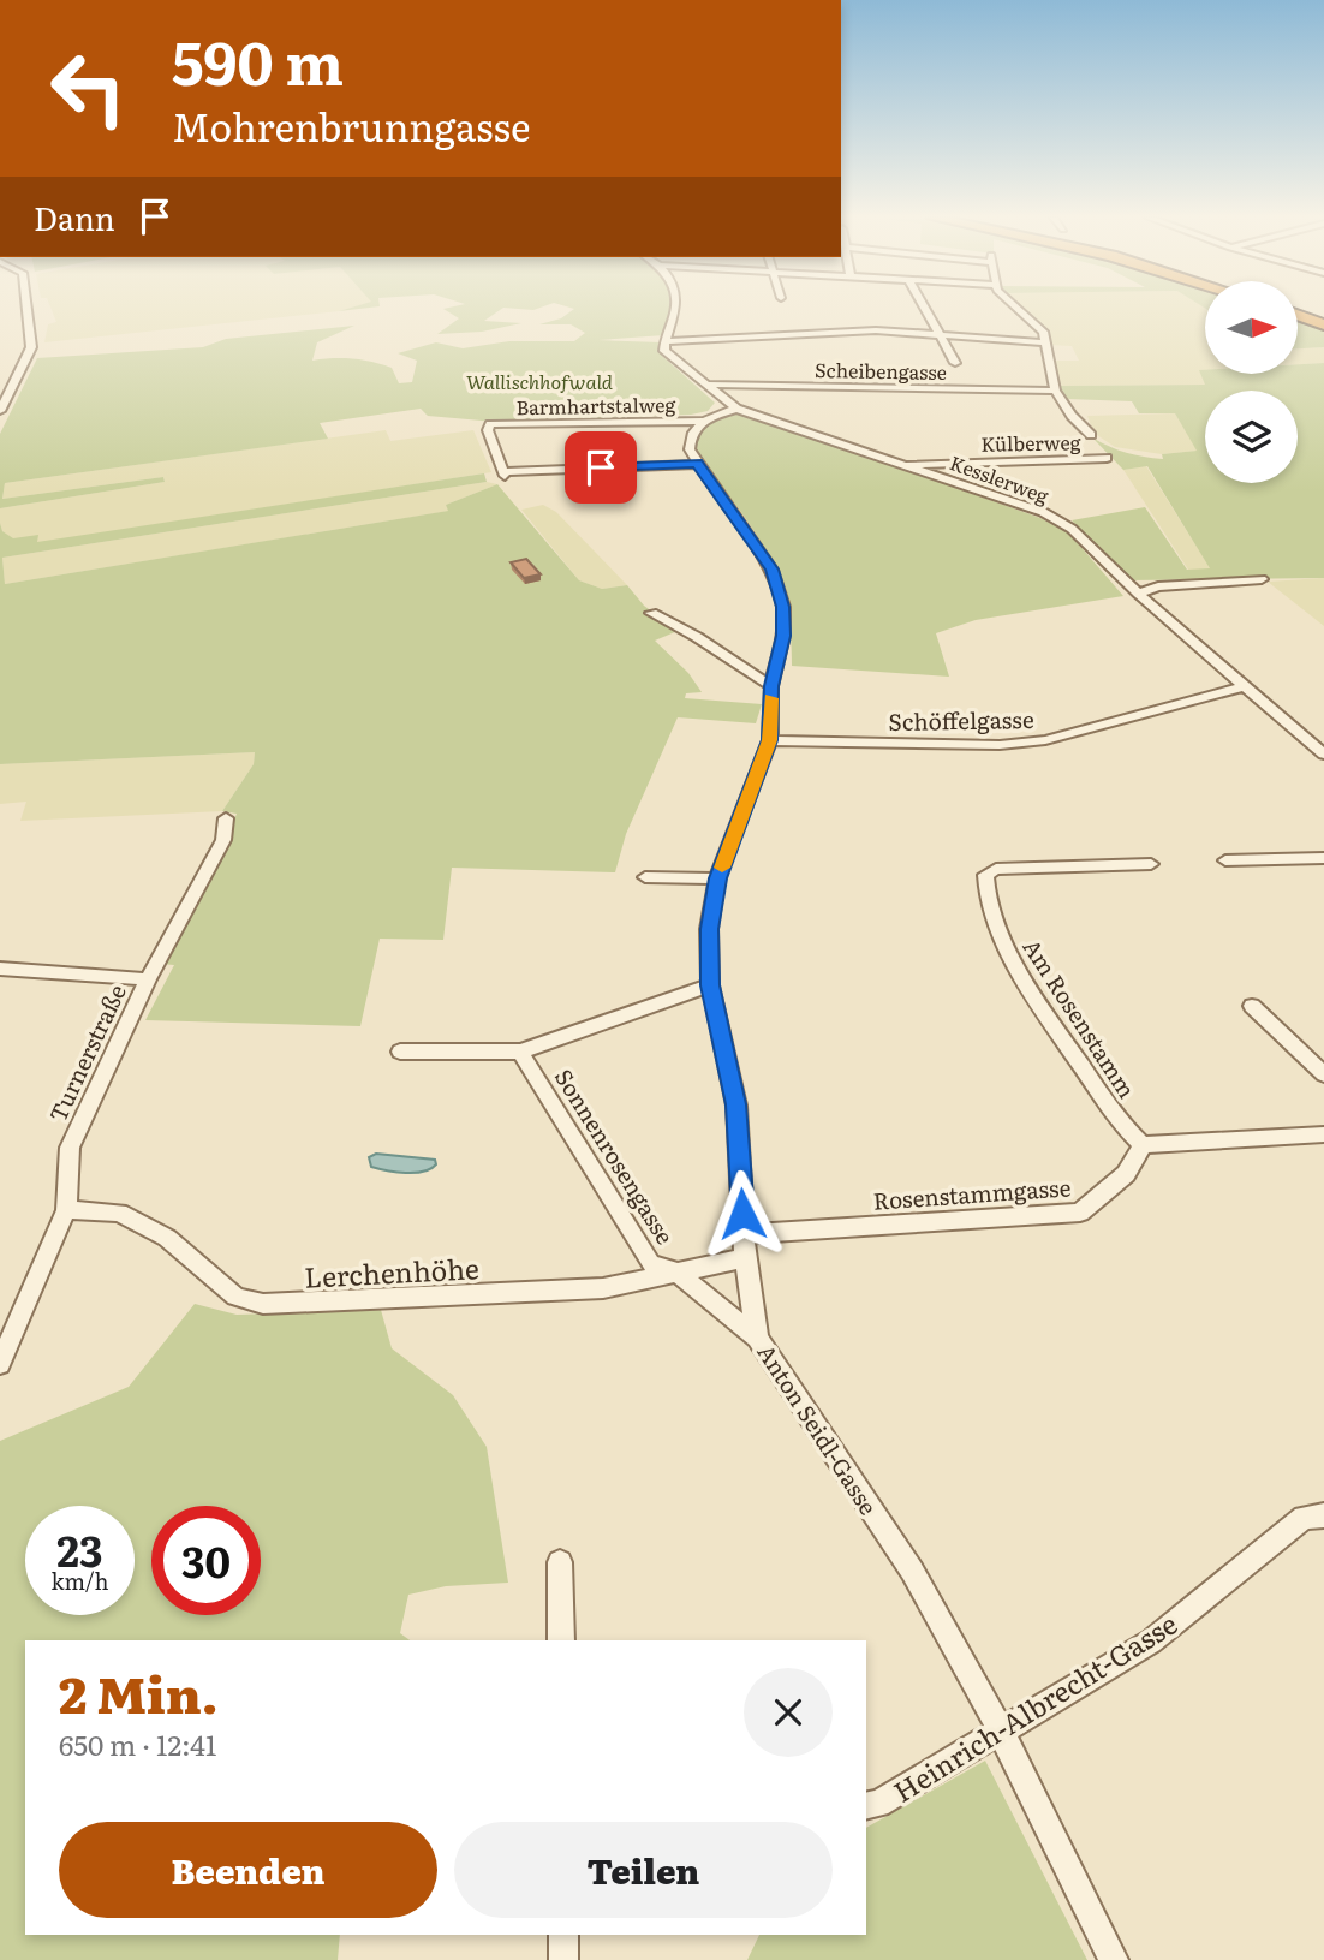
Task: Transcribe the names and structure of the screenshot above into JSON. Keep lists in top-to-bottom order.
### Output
{
  "streets": {
    "street": [
      "Scheibengasse",
      "Barmhartstalweg",
      "Külberweg",
      "Kesslerweg",
      "Schöffelgasse",
      "Am Rosenstamm",
      "Turnerstraße",
      "Sonnenrosengasse",
      "Rosenstammgasse",
      "Lerchenhöhe",
      "Anton Seidl-Gasse",
      "Heinrich-Albrecht-Gasse"
    ]
  },
  "crossings": [
    ["Barmhartstalweg", "Anton Seidl-Gasse"],
    ["Külberweg", "Kesslerweg"],
    ["Kesslerweg", "Schöffelgasse"],
    ["Schöffelgasse", "Anton Seidl-Gasse"],
    ["Am Rosenstamm", "Rosenstammgasse"],
    ["Turnerstraße", "Lerchenhöhe"],
    ["Sonnenrosengasse", "Lerchenhöhe"],
    ["Sonnenrosengasse", "Anton Seidl-Gasse"],
    ["Rosenstammgasse", "Anton Seidl-Gasse"],
    ["Lerchenhöhe", "Anton Seidl-Gasse"],
    ["Anton Seidl-Gasse", "Heinrich-Albrecht-Gasse"]
  ],
  "parks": ["Wallischhofwald"],
  "north": "right",
  "page": {
    "turn": ["590 m", "Mohrenbrunngasse"],
    "then": "Dann",
    "speed": "23 km/h",
    "limit": "30",
    "heading": ["2 Min.", "650 m · 12:41"],
    "buttons": ["Beenden", "Teilen"]
  }
}
